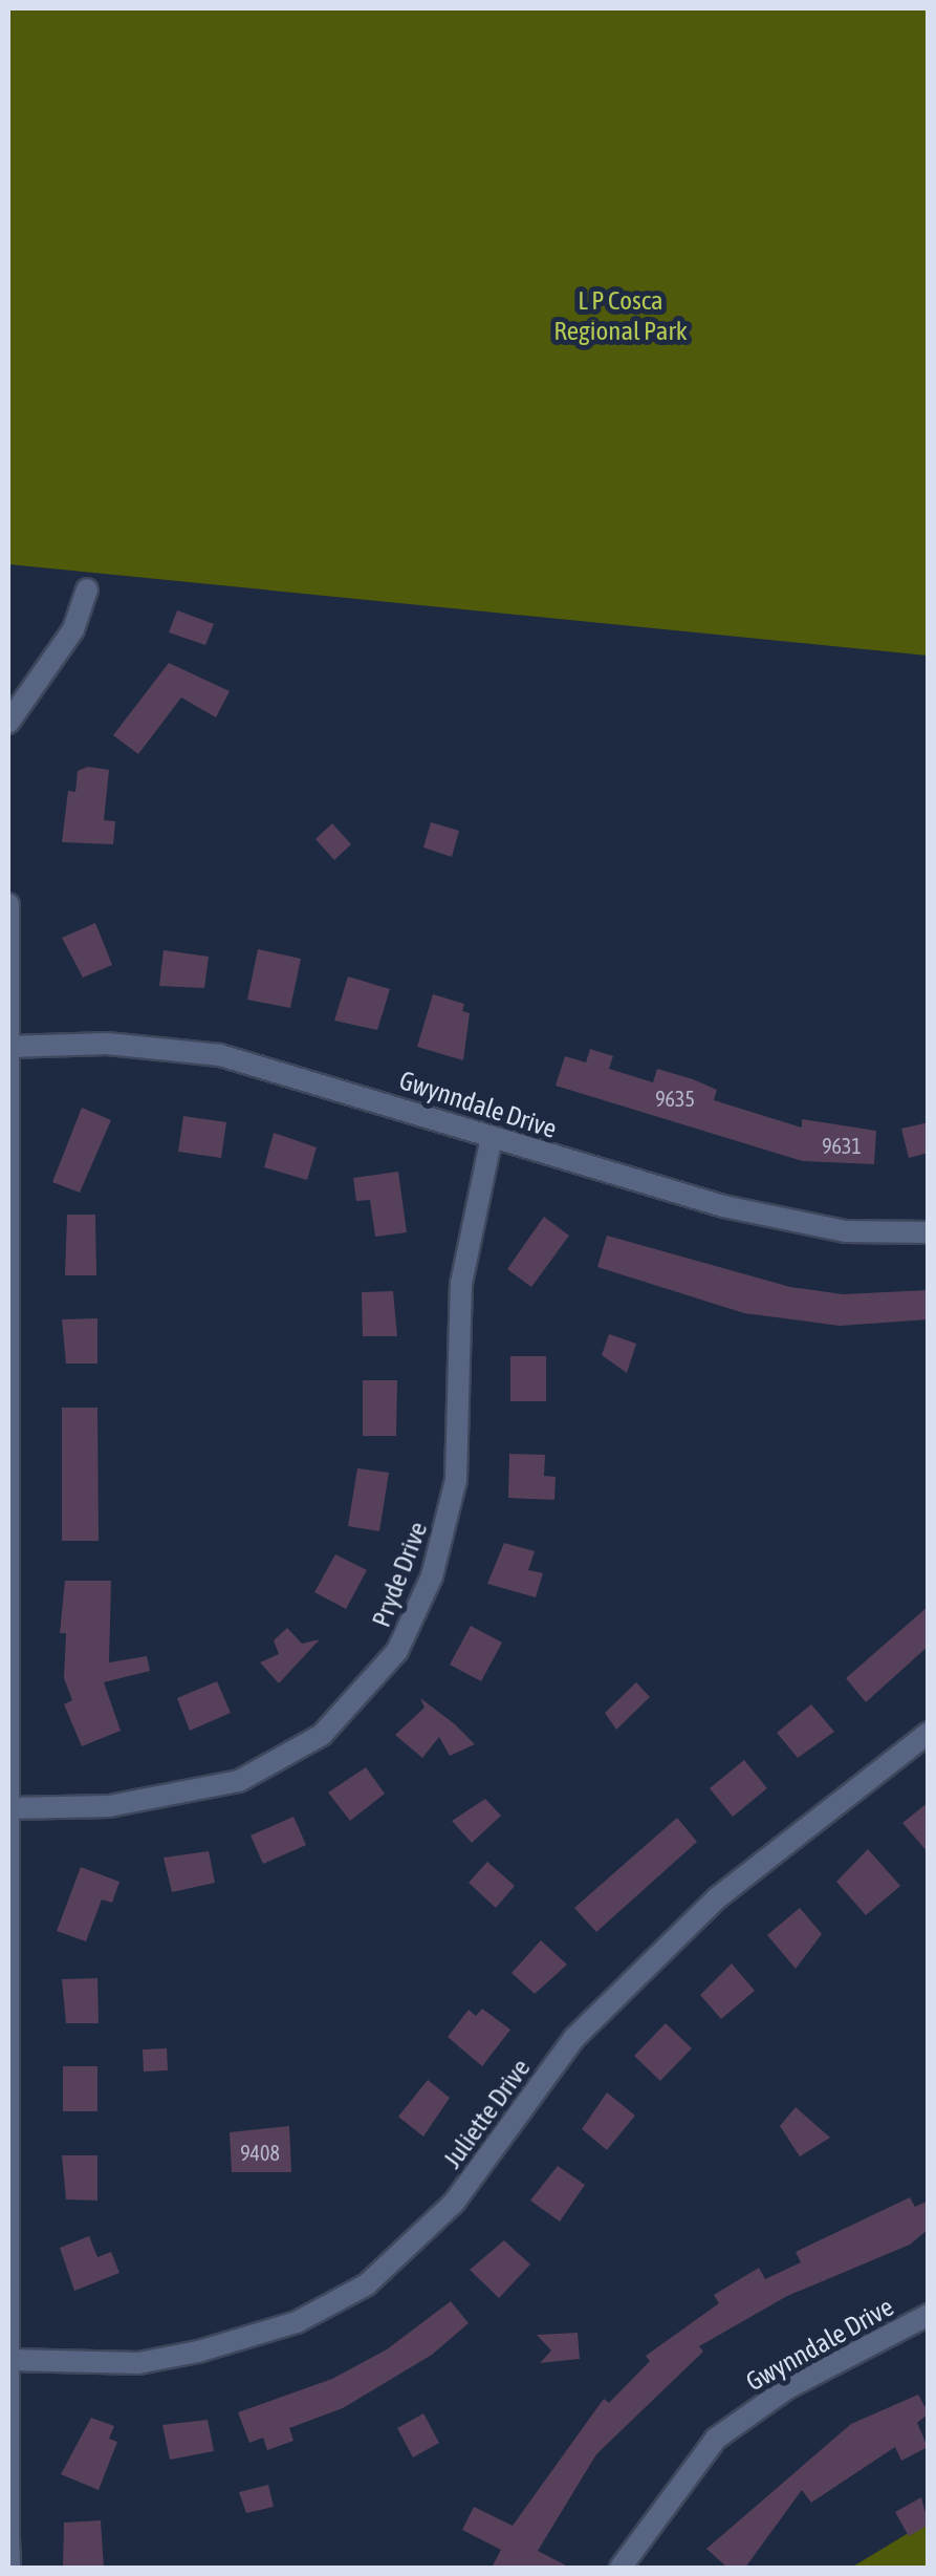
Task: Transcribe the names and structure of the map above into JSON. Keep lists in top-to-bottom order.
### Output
{
  "streets": {
    "street": ["Gwynndale Drive", "Pryde Drive", "Juliette Drive"]
  },
  "crossings": [
    ["Gwynndale Drive", "Pryde Drive"]
  ],
  "parks": ["L P Cosca Regional Park"],
  "house_numbers": ["9635", "9631", "9408"]
}
